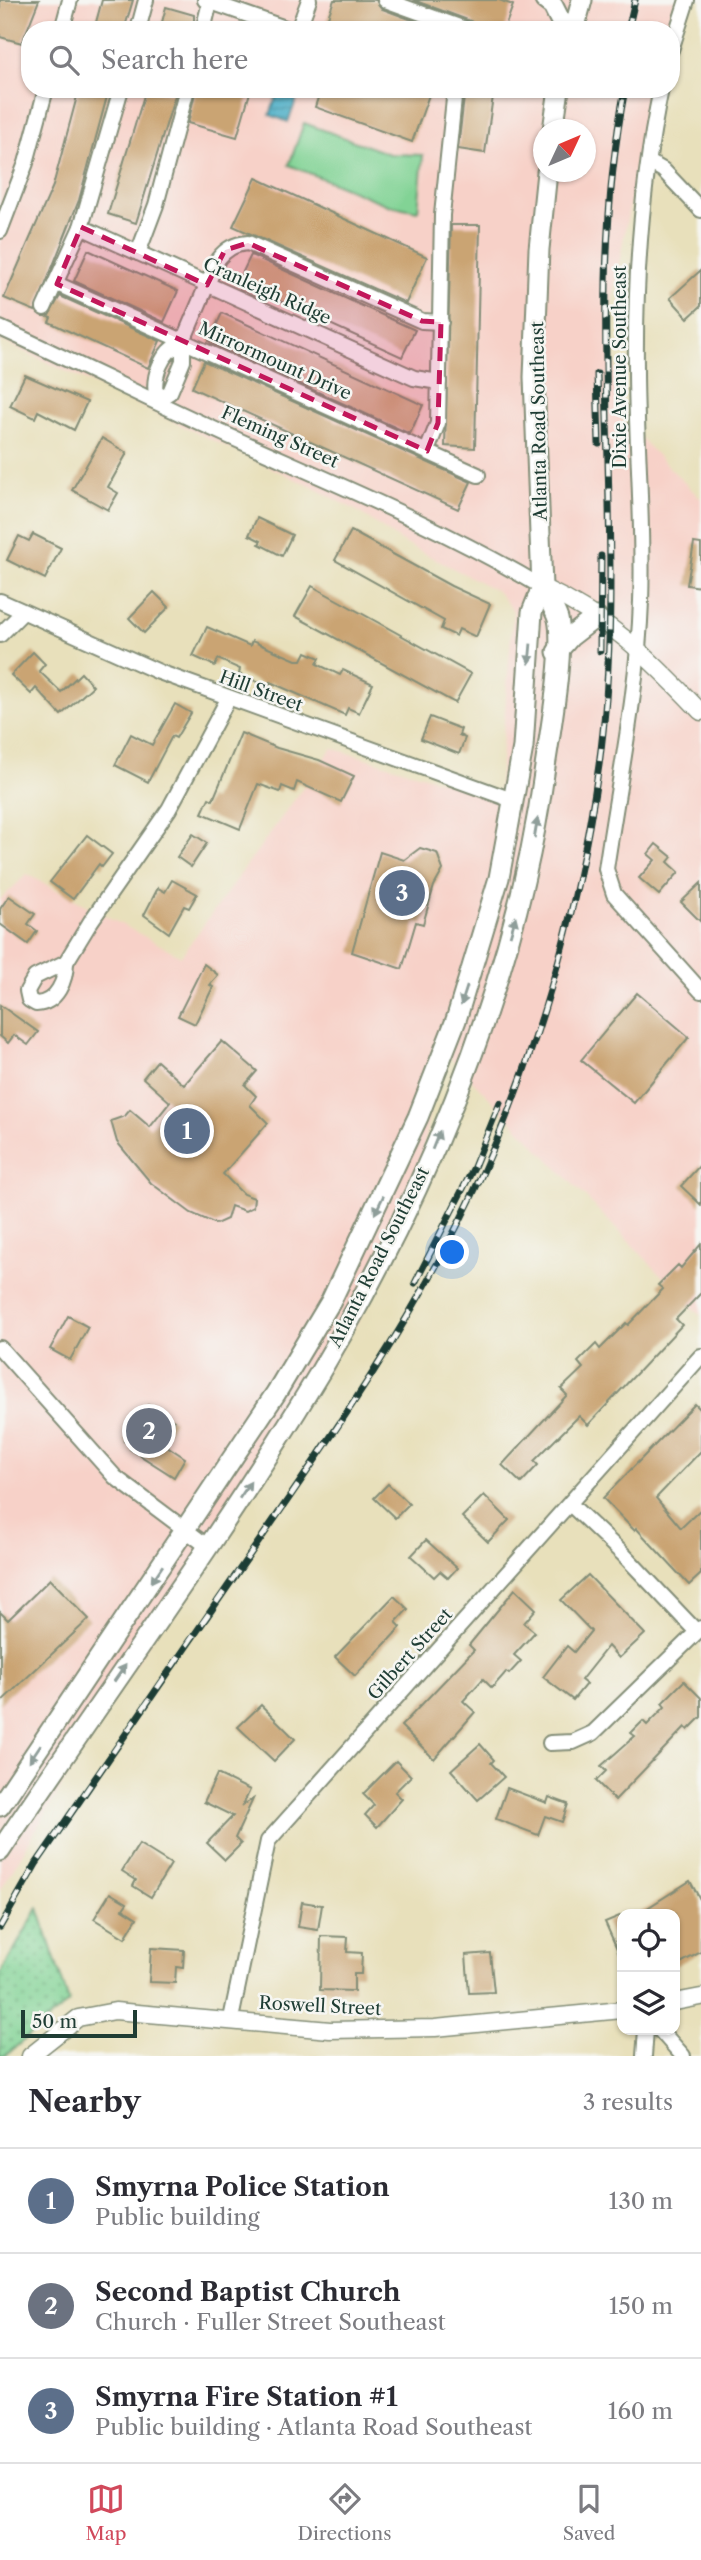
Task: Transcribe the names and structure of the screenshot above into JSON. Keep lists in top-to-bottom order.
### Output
{
  "streets": {
    "main road": ["Atlanta Road Southeast"],
    "street": [
      "Cranleigh Ridge",
      "Mirrormount Drive",
      "Dixie Avenue Southeast",
      "Fleming Street",
      "Hill Street",
      "Gilbert Street",
      "Roswell Street"
    ]
  },
  "crossings": [
    ["Atlanta Road Southeast", "Fleming Street"],
    ["Atlanta Road Southeast", "Hill Street"],
    ["Gilbert Street", "Roswell Street"]
  ],
  "scale_bar": "50 m",
  "north": "top right",
  "page": {
    "search": "Search here",
    "pins": ["3", "1", "2"],
    "scale": "50 m",
    "heading": ["Nearby", "3 results"],
    "list": [
      {
        "mark": "1",
        "name": "Smyrna Police Station",
        "note": "Public building",
        "value": "130 m"
      },
      {
        "mark": "2",
        "name": "Second Baptist Church",
        "note": "Church · Fuller Street Southeast",
        "value": "150 m"
      },
      {
        "mark": "3",
        "name": "Smyrna Fire Station #1",
        "note": "Public building · Atlanta Road Southeast",
        "value": "160 m"
      }
    ],
    "nav": ["Map", "Directions", "Saved"]
  }
}
